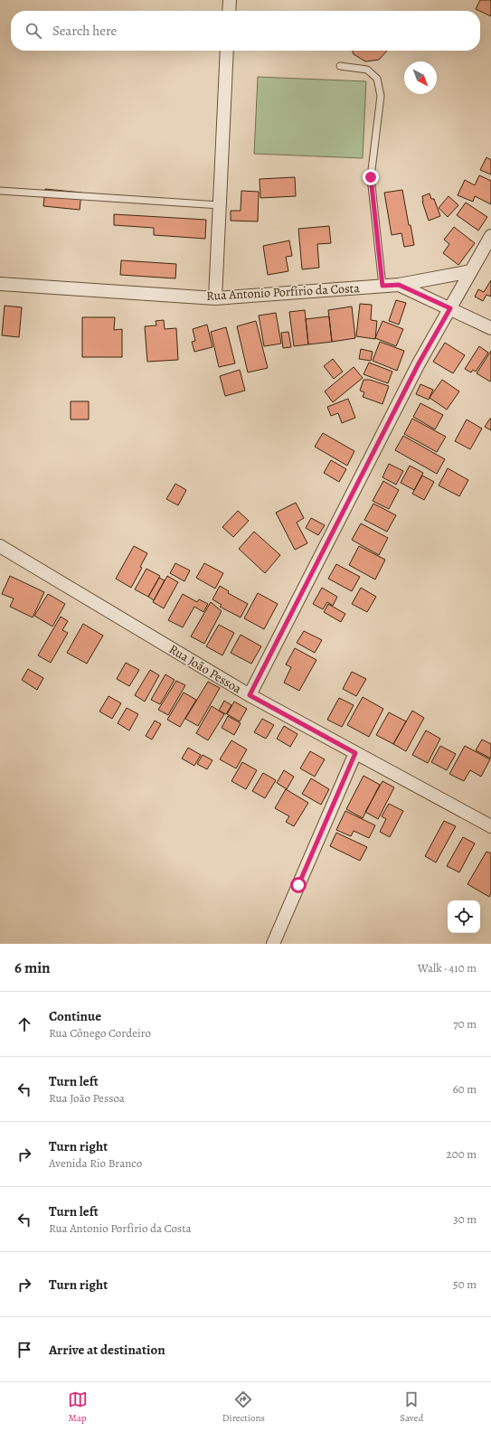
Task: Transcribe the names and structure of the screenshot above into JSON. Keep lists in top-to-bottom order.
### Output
{
  "streets": {
    "street": ["Rua Antonio Porfírio da Costa", "Rua João Pessoa"]
  },
  "north": "bottom right",
  "page": {
    "search": "Search here",
    "heading": ["6 min", "Walk · 410 m"],
    "list": [
      ["Continue", "Rua Cônego Cordeiro", "70 m"],
      ["Turn left", "Rua João Pessoa", "60 m"],
      ["Turn right", "Avenida Rio Branco", "200 m"],
      ["Turn left", "Rua Antonio Porfírio da Costa", "30 m"],
      ["Turn right", "50 m"],
      "Arrive at destination"
    ],
    "nav": ["Map", "Directions", "Saved"]
  }
}
